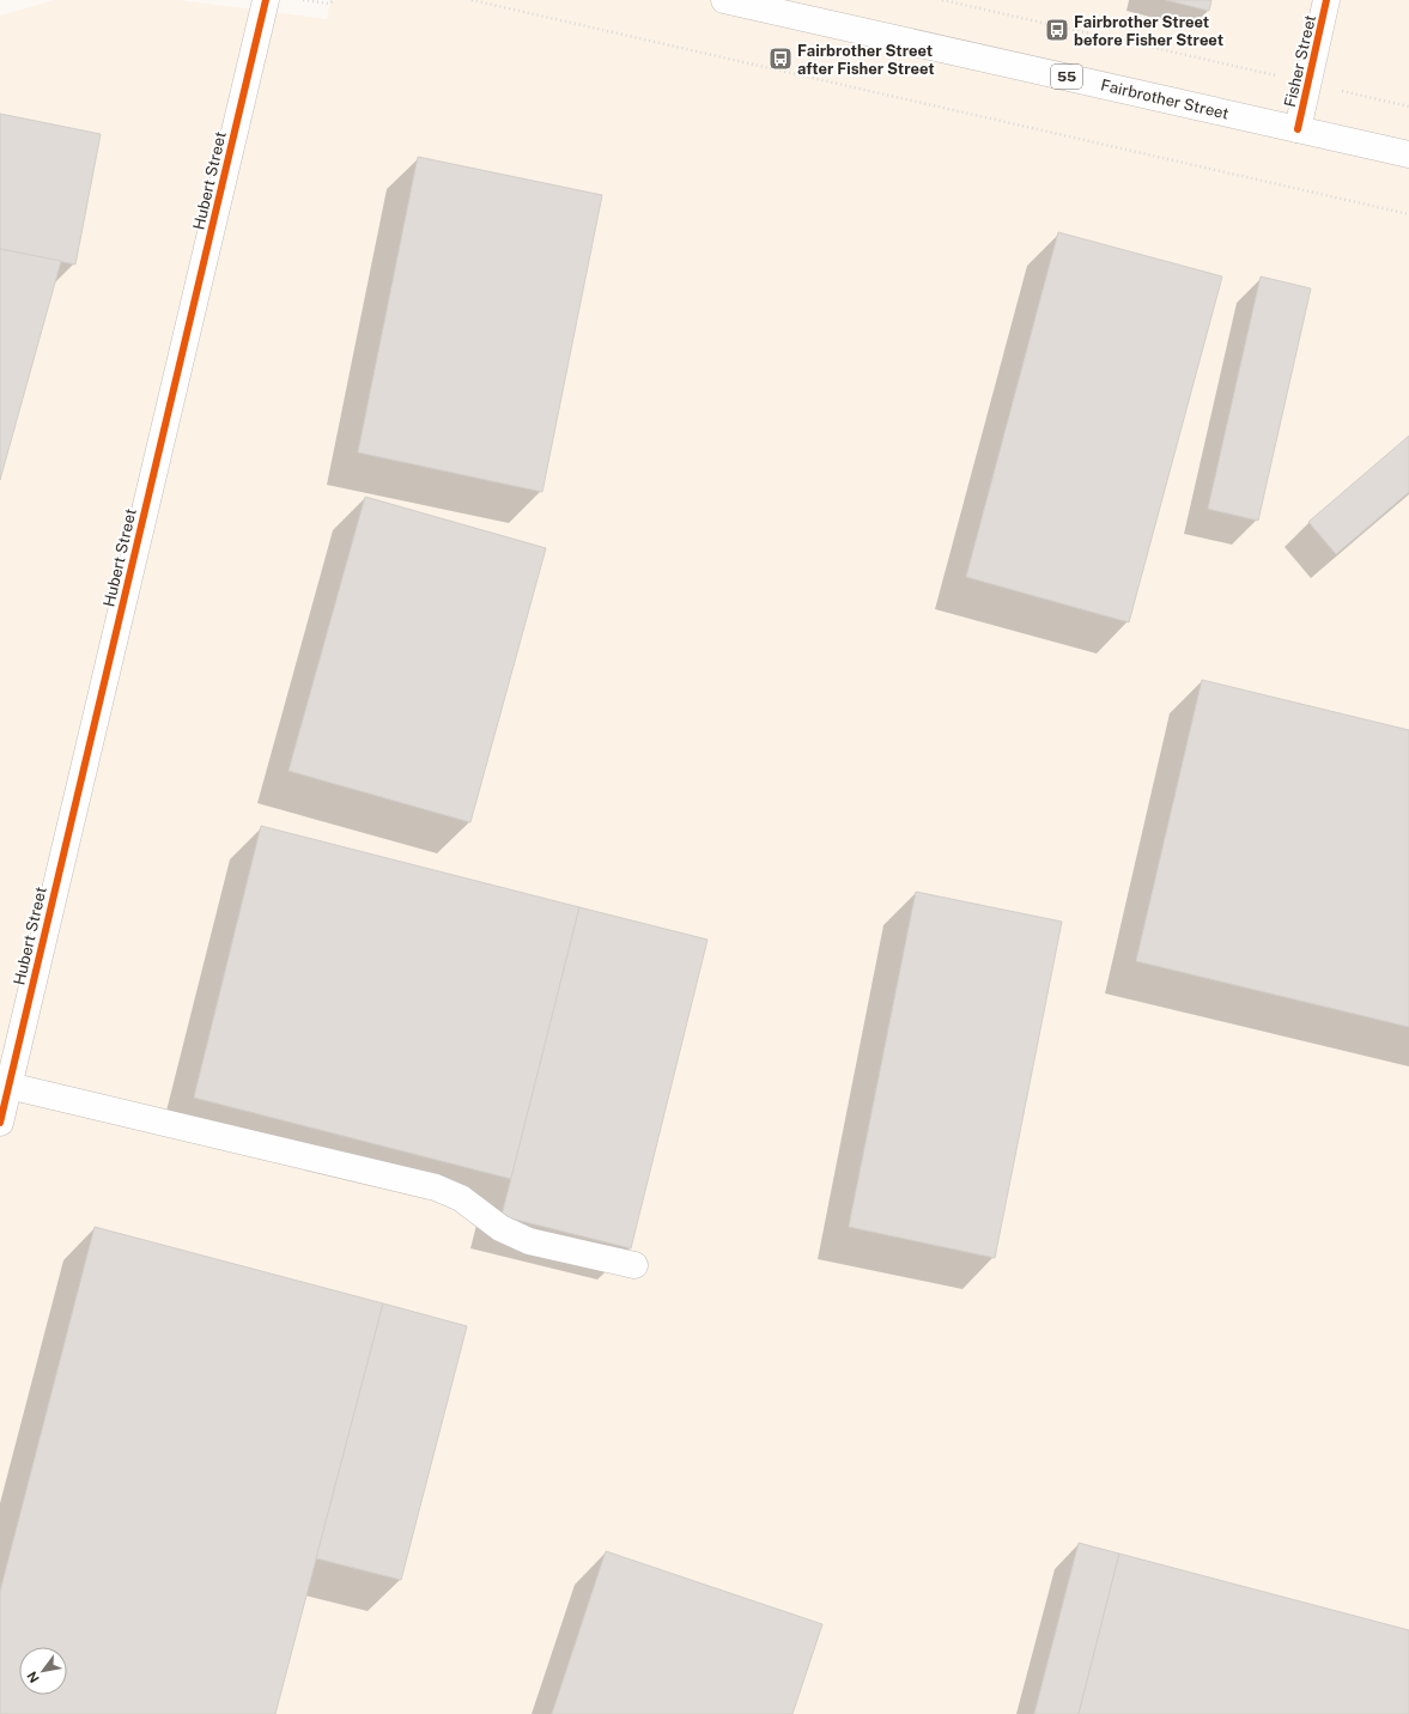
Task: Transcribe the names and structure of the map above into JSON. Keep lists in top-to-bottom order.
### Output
{
  "streets": {
    "street": [
      "Fisher Street",
      "55",
      "Fairbrother Street",
      "Hubert Street"
    ]
  },
  "crossings": [
    ["Fisher Street", "Fairbrother Street"]
  ],
  "places": {
    "bus stop": ["Fairbrother Street before Fisher Street", "Fairbrother Street after Fisher Street"]
  },
  "north": "bottom left"
}
